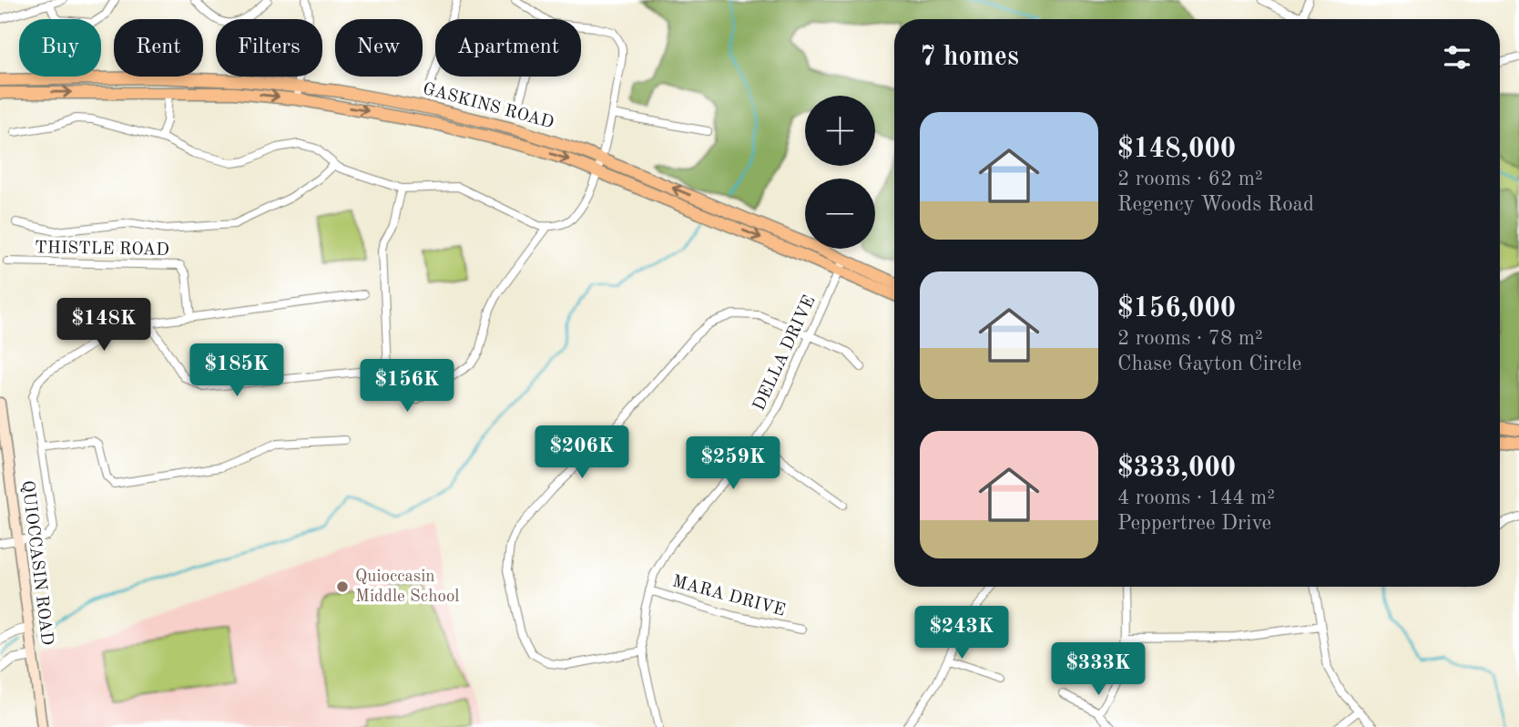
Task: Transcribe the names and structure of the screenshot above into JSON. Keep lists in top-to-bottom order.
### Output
{
  "streets": {
    "main road": ["GASKINS ROAD", "QUIOCCASIN ROAD"],
    "street": ["THISTLE ROAD", "DELLA DRIVE", "MARA DRIVE"]
  },
  "crossings": [
    ["GASKINS ROAD", "DELLA DRIVE"],
    ["DELLA DRIVE", "MARA DRIVE"]
  ],
  "places": ["Quioccasin Middle School"],
  "page": {
    "chip": [
      "Buy",
      "Rent",
      "Filters",
      "New",
      "Apartment"
    ],
    "heading": "7 homes",
    "map_buttons": ["+", "−"],
    "list": [
      {
        "name": "$148,000",
        "note": "2 rooms · 62 m² · Regency Woods Road"
      },
      {
        "name": "$156,000",
        "note": "2 rooms · 78 m² · Chase Gayton Circle"
      },
      {
        "name": "$333,000",
        "note": "4 rooms · 144 m² · Peppertree Drive"
      }
    ],
    "price": [
      "$148K",
      "$185K",
      "$156K",
      "$206K",
      "$259K",
      "$243K",
      "$333K"
    ]
  }
}
